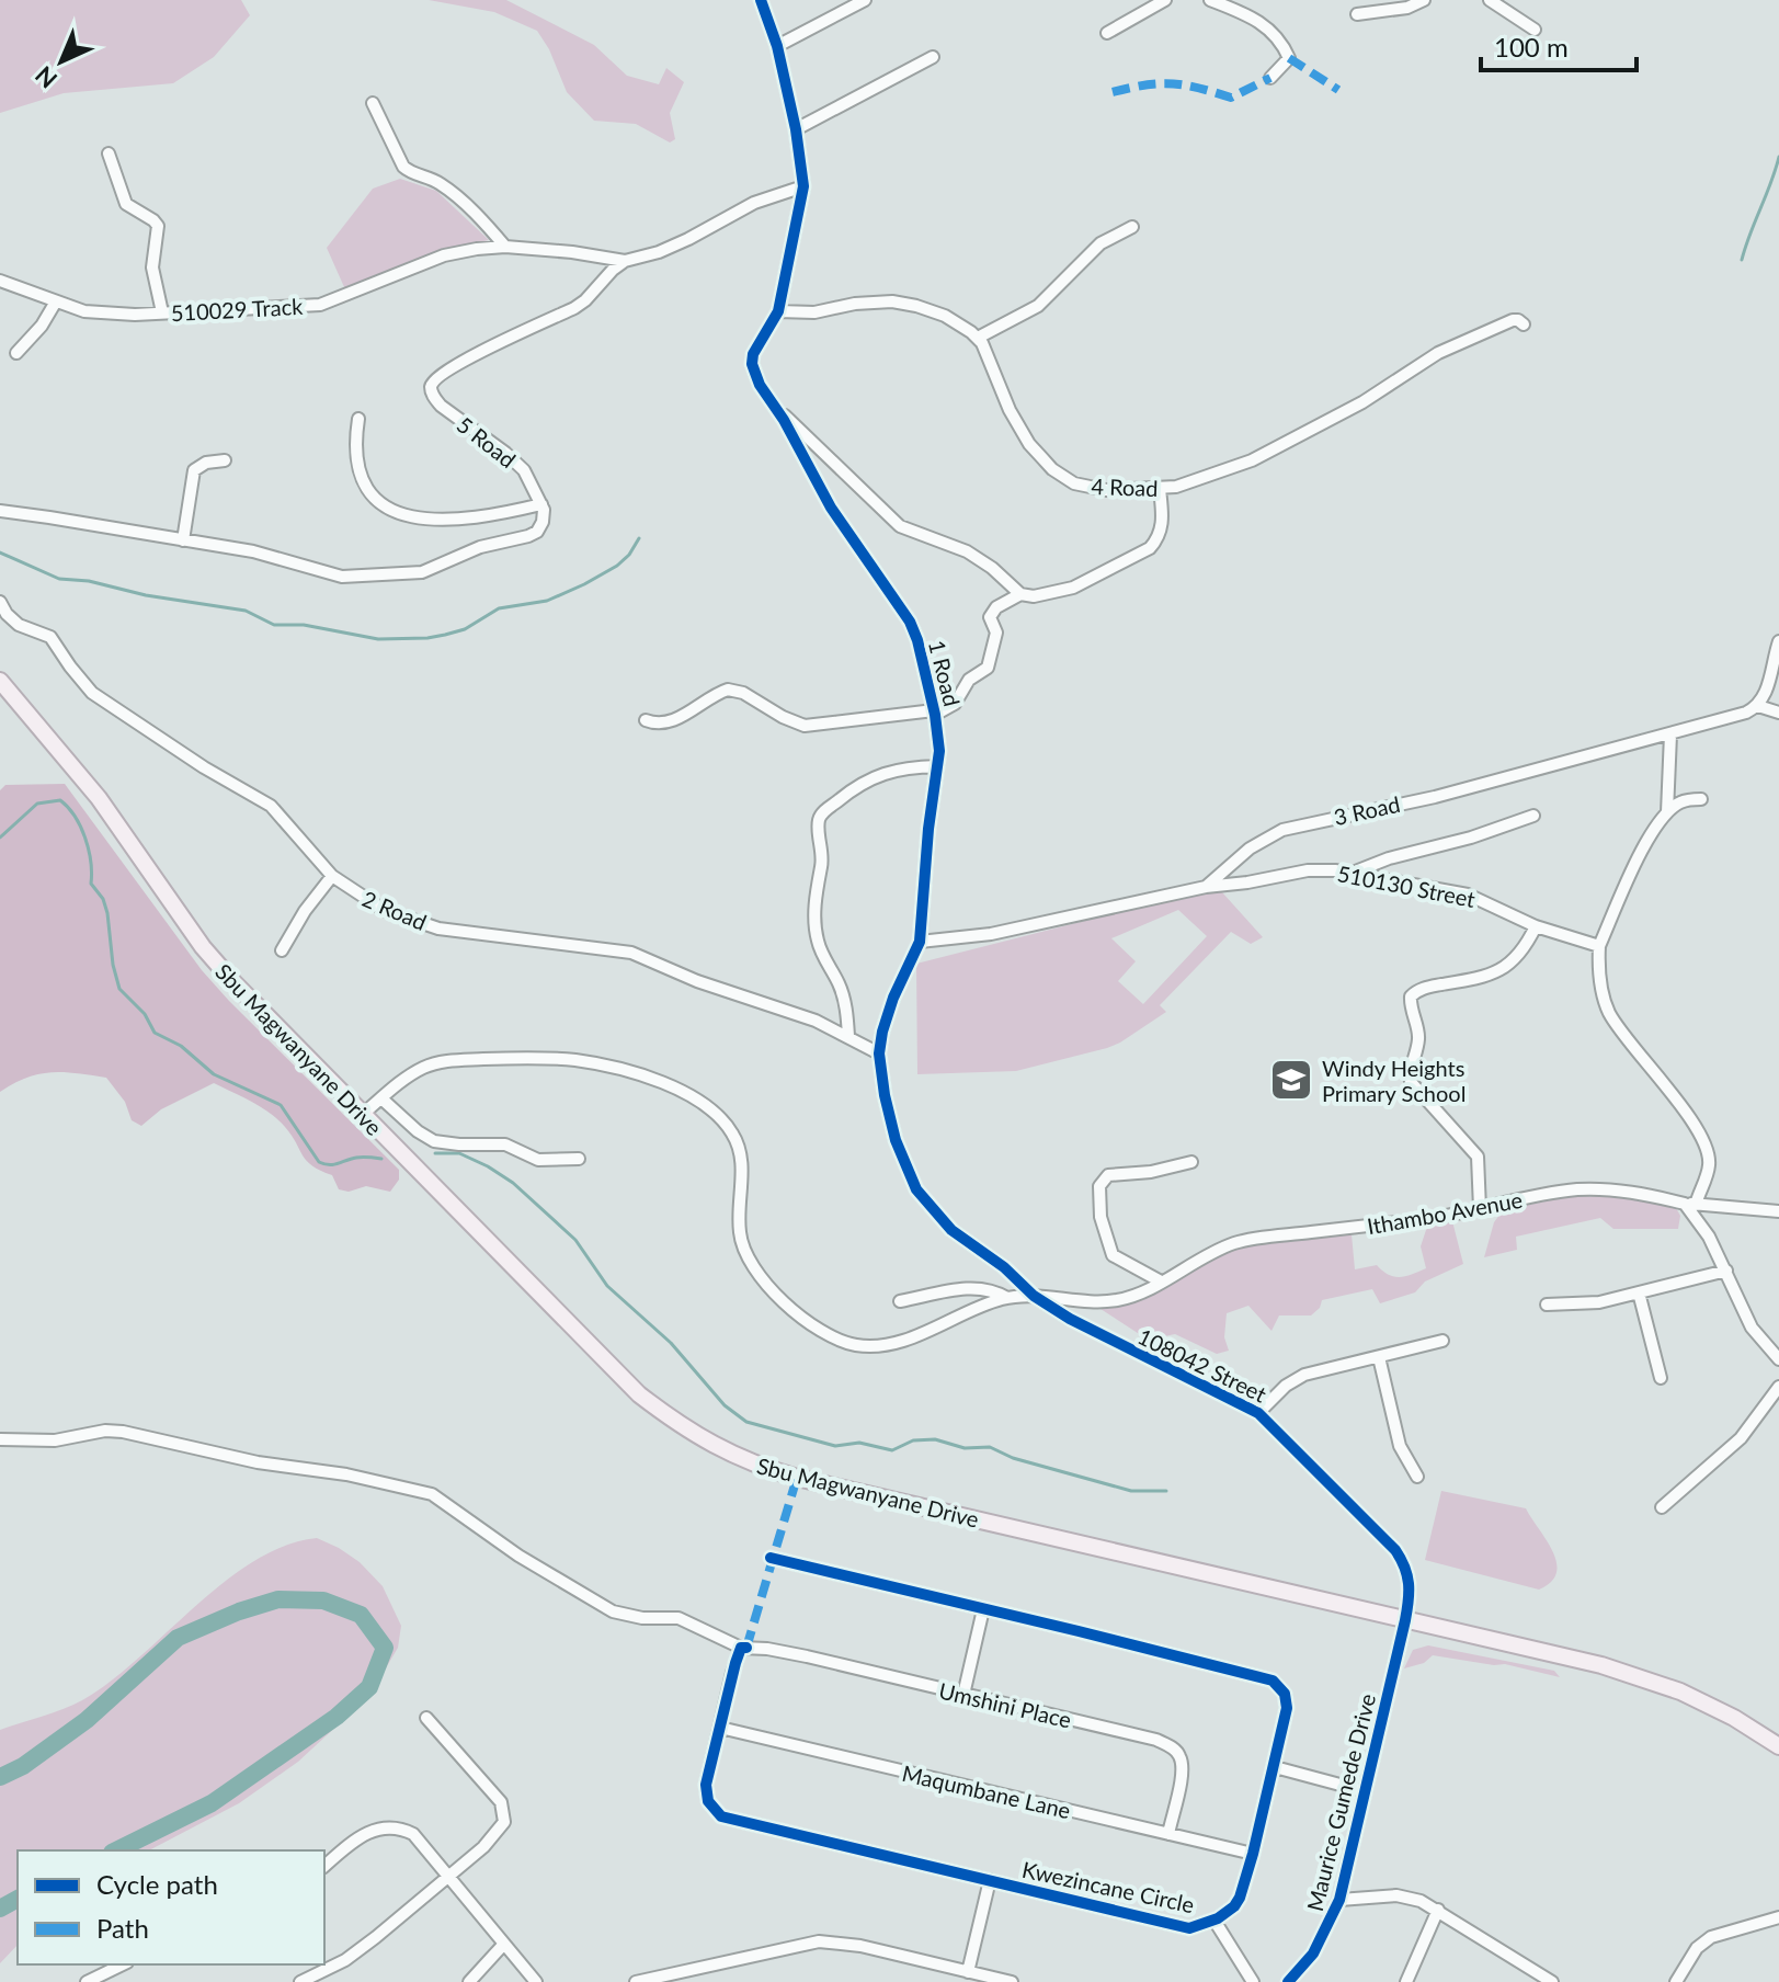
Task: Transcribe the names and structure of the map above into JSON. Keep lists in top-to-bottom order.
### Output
{
  "streets": {
    "main road": ["Sbu Magwanyane Drive"],
    "street": [
      "510029 Track",
      "5 Road",
      "4 Road",
      "1 Road",
      "3 Road",
      "510130 Street",
      "2 Road",
      "Ithambo Avenue",
      "108042 Street",
      "Umshini Place",
      "Maqumbane Lane",
      "Maurice Gumede Drive",
      "Kwezincane Circle"
    ]
  },
  "crossings": [
    ["510029 Track", "5 Road"],
    ["5 Road", "1 Road"],
    ["1 Road", "3 Road"],
    ["1 Road", "2 Road"],
    ["1 Road", "Ithambo Avenue"],
    ["1 Road", "108042 Street"],
    ["3 Road", "510130 Street"],
    ["Sbu Magwanyane Drive", "108042 Street"],
    ["Sbu Magwanyane Drive", "Maurice Gumede Drive"],
    ["Ithambo Avenue", "108042 Street"],
    ["108042 Street", "Maurice Gumede Drive"],
    ["Umshini Place", "Maqumbane Lane"],
    ["Umshini Place", "Kwezincane Circle"],
    ["Maqumbane Lane", "Kwezincane Circle"]
  ],
  "places": {
    "school or university": ["Windy Heights Primary School"]
  },
  "legend": ["Cycle path", "Path"],
  "scale_bar": "100 m",
  "north": "bottom left"
}
